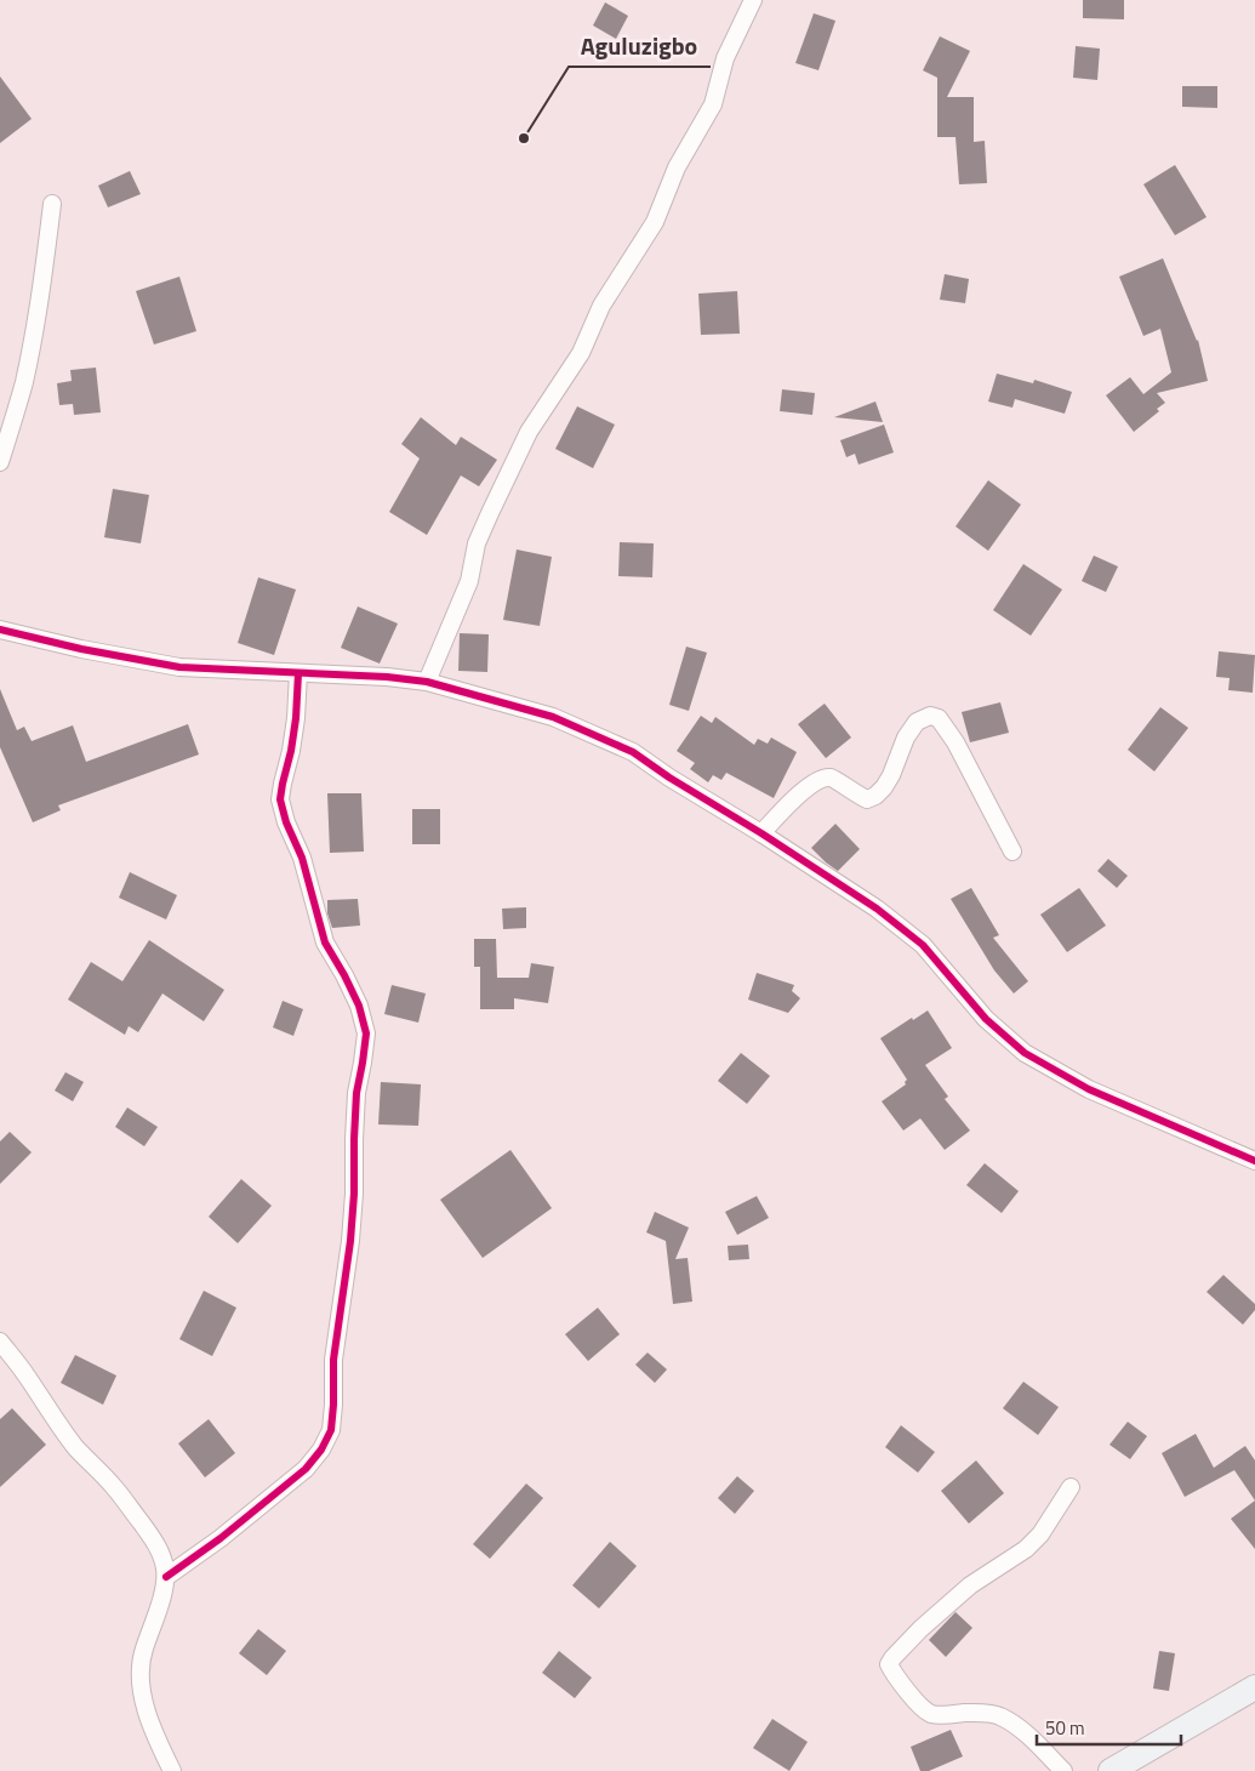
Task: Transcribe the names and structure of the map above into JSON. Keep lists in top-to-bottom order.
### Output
{
  "places": ["Aguluzigbo"],
  "scale_bar": "50 m"
}
